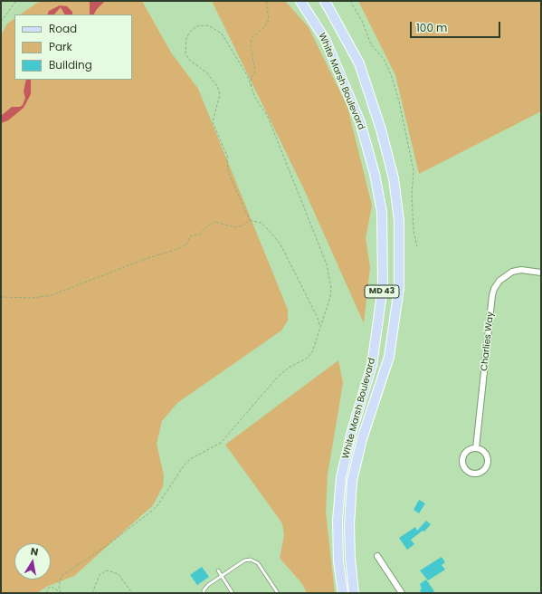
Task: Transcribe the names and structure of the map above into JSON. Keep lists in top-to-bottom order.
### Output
{
  "streets": {
    "main road": ["White Marsh Boulevard", "MD 43"],
    "street": ["Charlies Way"]
  },
  "legend": ["Road", "Park", "Building"],
  "scale_bar": "100 m",
  "north": "top"
}
